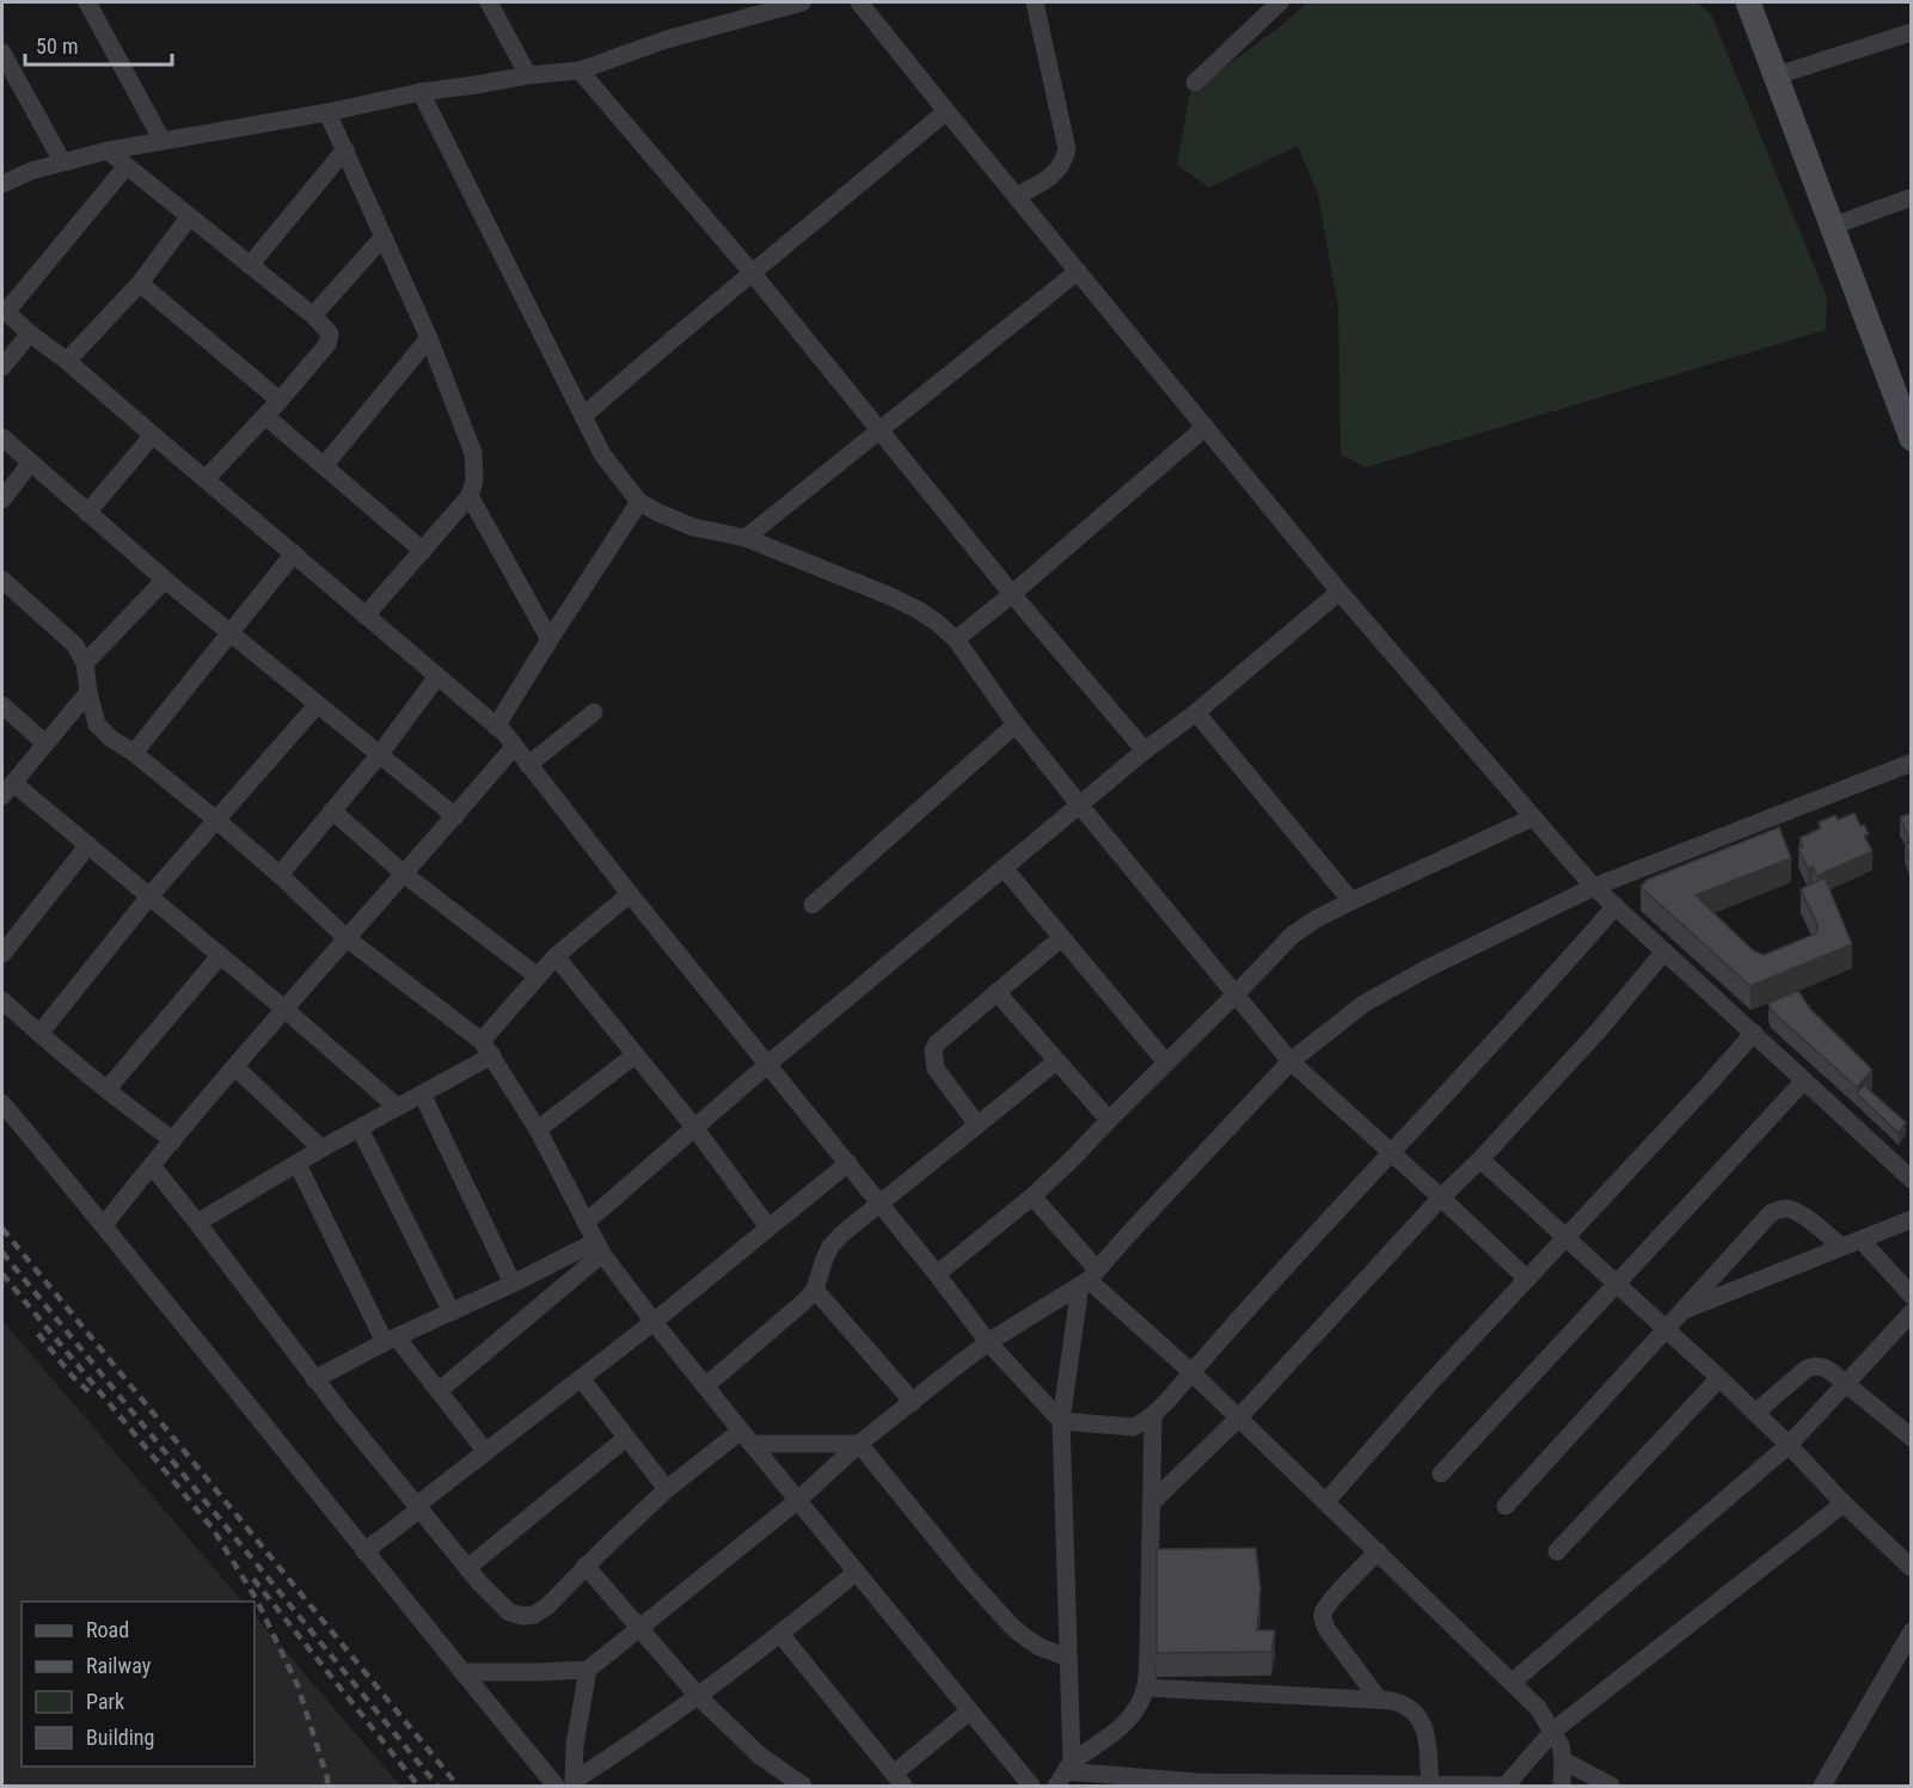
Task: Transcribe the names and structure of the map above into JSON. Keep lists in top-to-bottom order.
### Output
{
  "legend": [
    "Road",
    "Railway",
    "Park",
    "Building"
  ],
  "scale_bar": "50 m"
}
